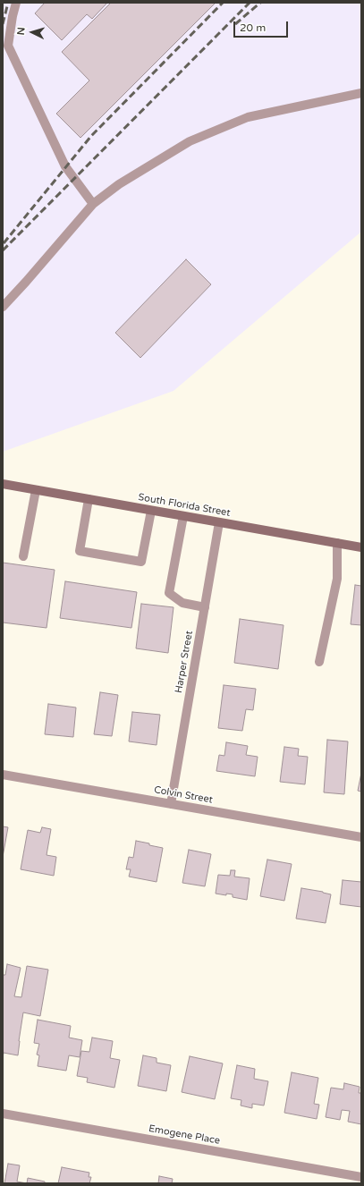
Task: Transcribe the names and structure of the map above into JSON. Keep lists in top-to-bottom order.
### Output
{
  "streets": {
    "street": [
      "South Florida Street",
      "Harper Street",
      "Colvin Street",
      "Emogene Place"
    ]
  },
  "crossings": [
    ["South Florida Street", "Harper Street"],
    ["Harper Street", "Colvin Street"]
  ],
  "scale_bar": "20 m",
  "north": "left"
}
